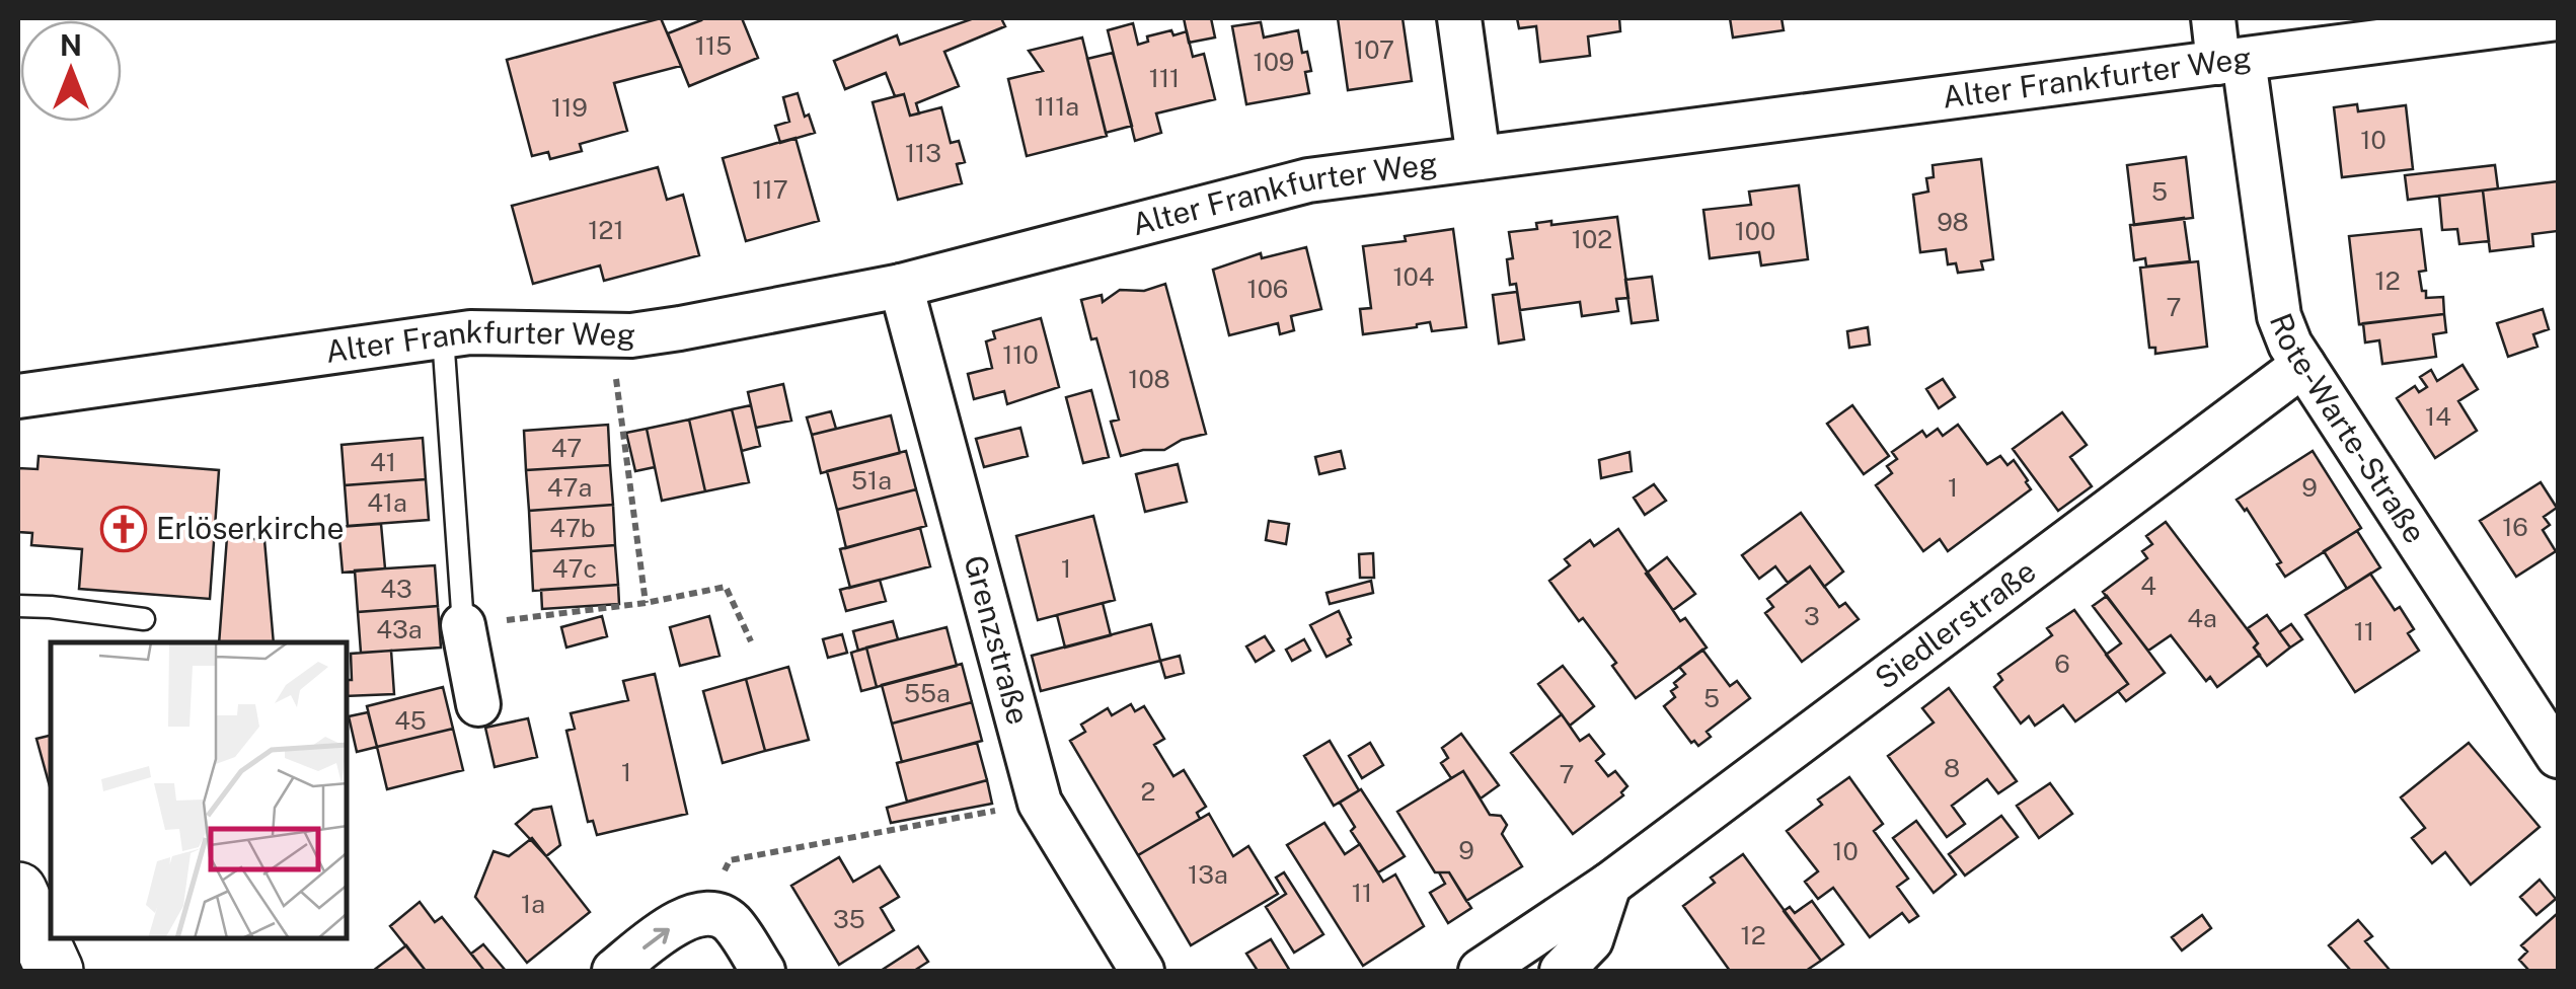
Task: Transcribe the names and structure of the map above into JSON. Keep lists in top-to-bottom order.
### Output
{
  "streets": {
    "street": [
      "Alter Frankfurter Weg",
      "Rote-Warte-Straße",
      "Siedlerstraße",
      "Grenzstraße"
    ]
  },
  "crossings": [
    ["Alter Frankfurter Weg", "Rote-Warte-Straße"],
    ["Alter Frankfurter Weg", "Grenzstraße"],
    ["Rote-Warte-Straße", "Siedlerstraße"]
  ],
  "places": {
    "church": ["Erlöserkirche"]
  },
  "house_numbers": [
    "115",
    "107",
    "109",
    "111",
    "111a",
    "119",
    "10",
    "113",
    "117",
    "5",
    "98",
    "121",
    "100",
    "102",
    "104",
    "12",
    "106",
    "7",
    "110",
    "108",
    "14",
    "47",
    "41",
    "51a",
    "47a",
    "1",
    "9",
    "41a",
    "16",
    "47b",
    "47c",
    "1",
    "4",
    "43",
    "3",
    "4a",
    "43a",
    "11",
    "6",
    "55a",
    "5",
    "45",
    "8",
    "1",
    "7",
    "2",
    "9",
    "10",
    "13a",
    "11",
    "1a",
    "35",
    "12"
  ],
  "north": "top"
}
